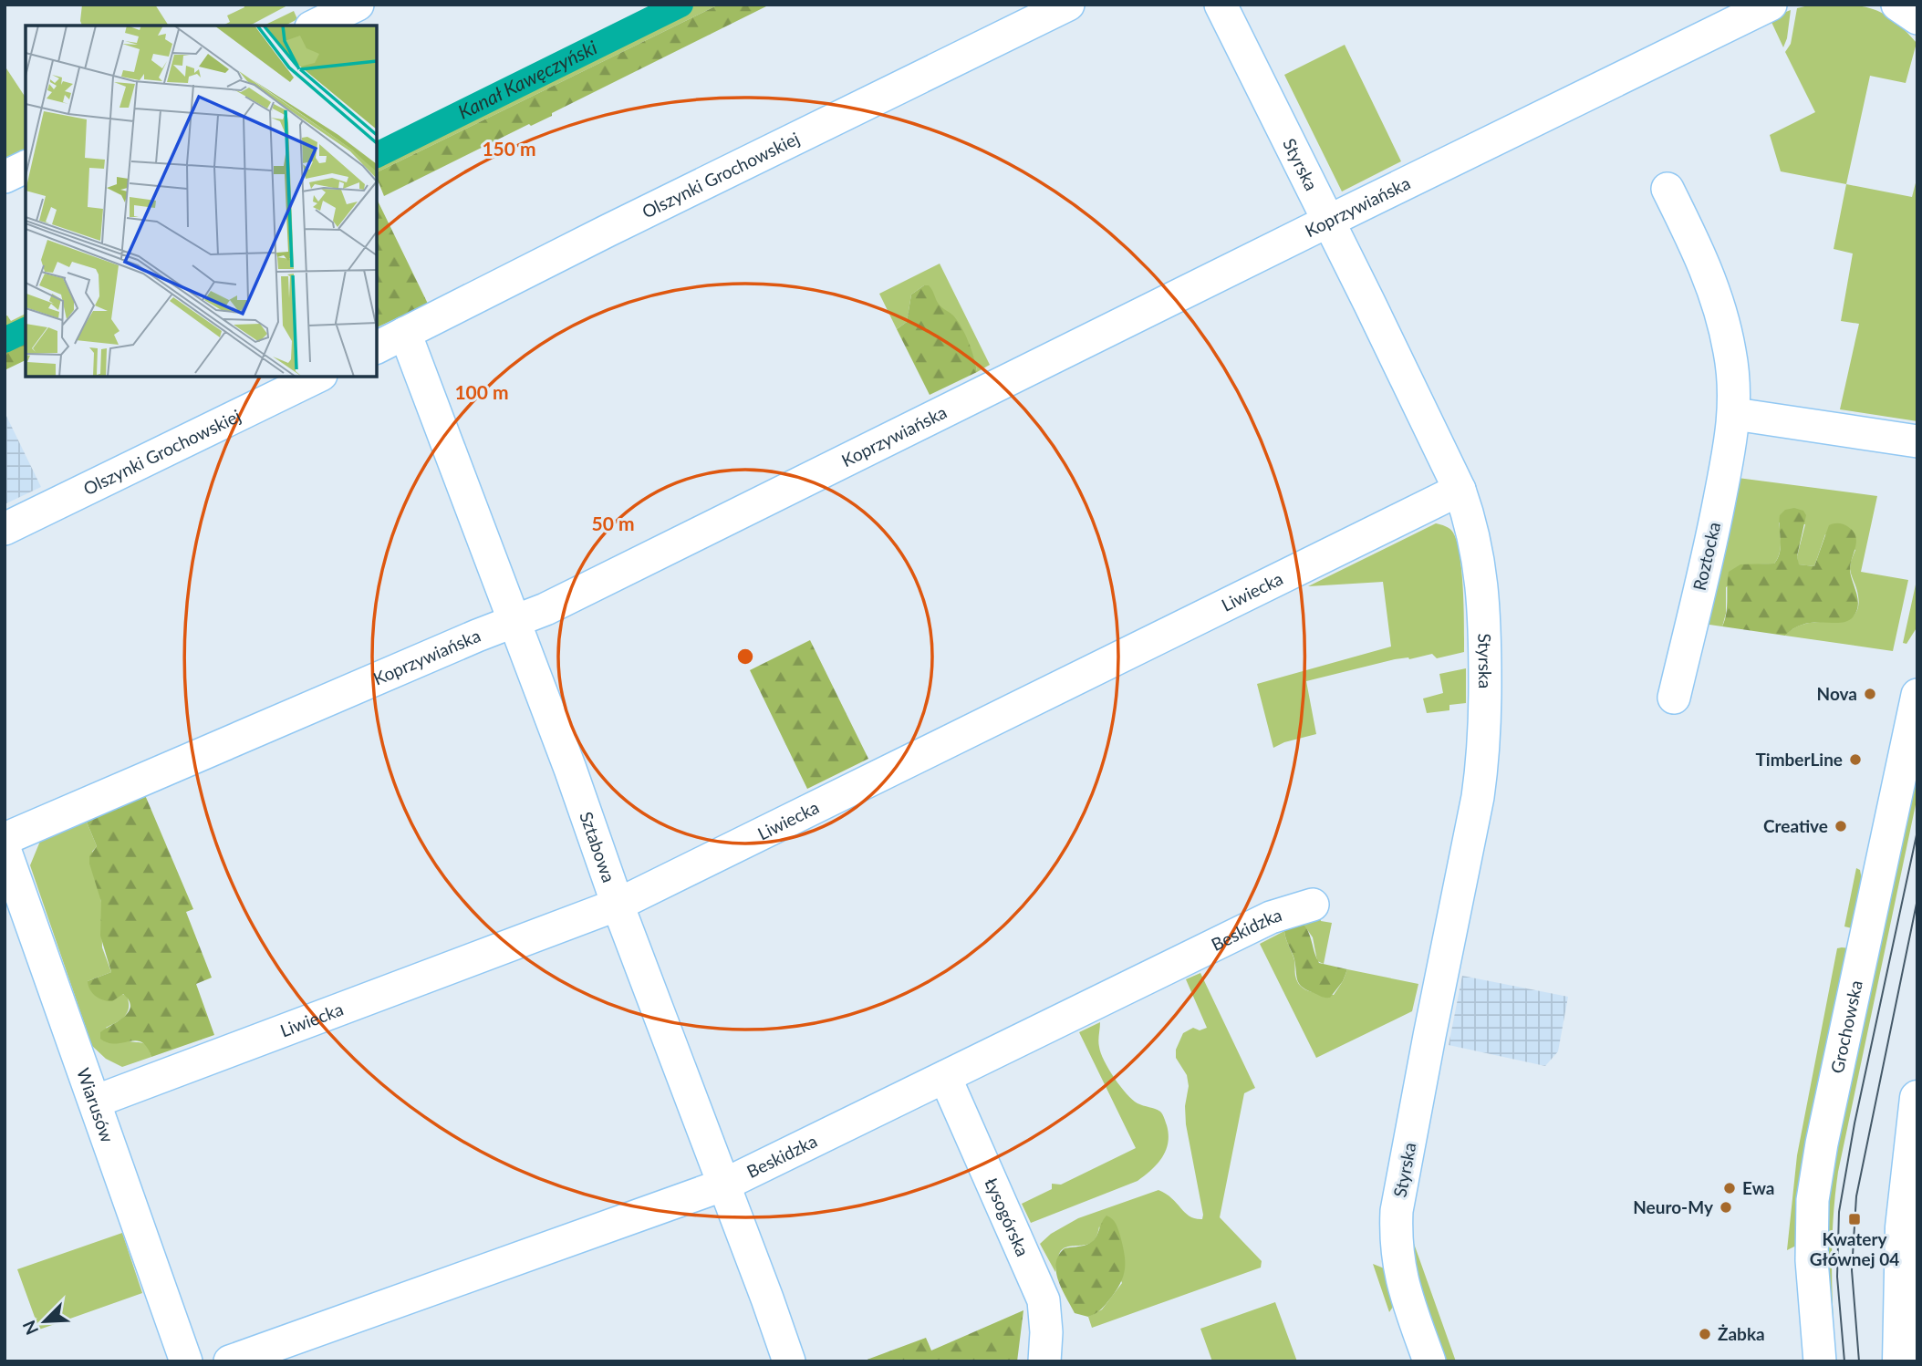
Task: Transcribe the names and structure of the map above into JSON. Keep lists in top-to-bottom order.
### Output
{
  "streets": {
    "street": [
      "Styrska",
      "Olszynki Grochowskiej",
      "Koprzywiańska",
      "Roztocka",
      "Liwiecka",
      "Sztabowa",
      "Beskidzka",
      "Grochowska",
      "Wiarusów",
      "Łysogórska"
    ]
  },
  "crossings": [
    ["Styrska", "Koprzywiańska"],
    ["Styrska", "Liwiecka"],
    ["Olszynki Grochowskiej", "Sztabowa"],
    ["Koprzywiańska", "Sztabowa"],
    ["Liwiecka", "Sztabowa"],
    ["Liwiecka", "Wiarusów"],
    ["Sztabowa", "Beskidzka"],
    ["Beskidzka", "Łysogórska"]
  ],
  "water": ["Kanał Kawęczyński"],
  "places": {
    "other": [
      "Nova",
      "TimberLine",
      "Creative",
      "Ewa",
      "Neuro-My",
      "Żabka"
    ],
    "transit": ["Kwatery Głównej 04"]
  },
  "north": "bottom left",
  "rings": ["150 m", "100 m", "50 m"]
}
